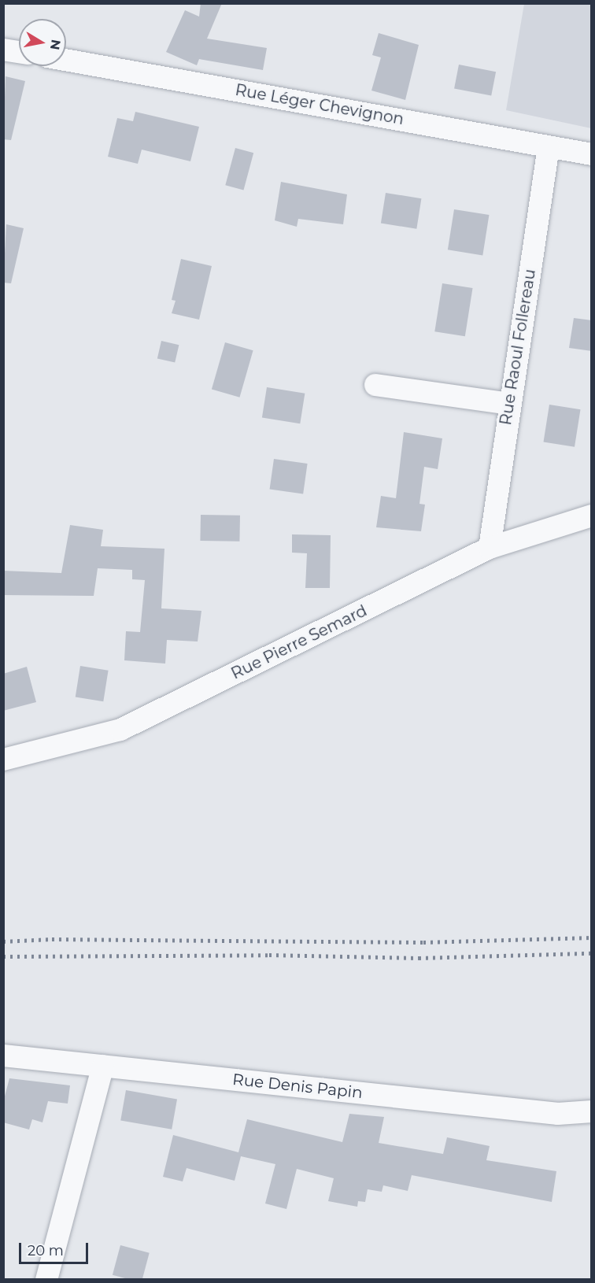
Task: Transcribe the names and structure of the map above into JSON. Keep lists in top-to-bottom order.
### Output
{
  "streets": {
    "street": [
      "Rue Léger Chevignon",
      "Rue Raoul Follereau",
      "Rue Pierre Semard",
      "Rue Denis Papin"
    ]
  },
  "crossings": [
    ["Rue Léger Chevignon", "Rue Raoul Follereau"],
    ["Rue Raoul Follereau", "Rue Pierre Semard"]
  ],
  "scale_bar": "20 m",
  "north": "right"
}
